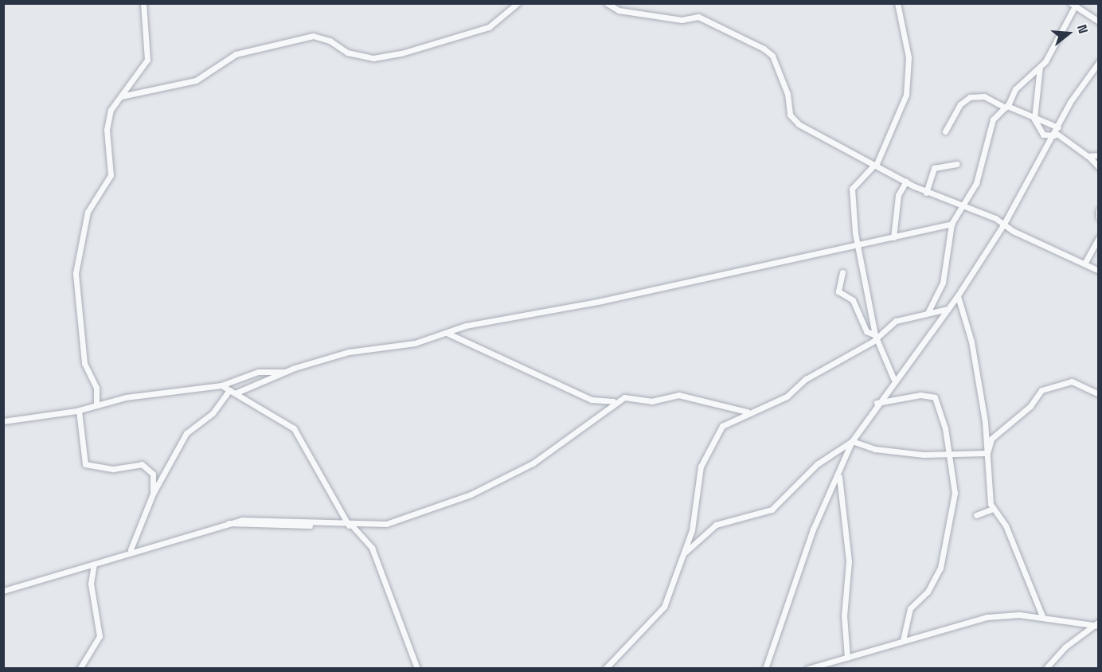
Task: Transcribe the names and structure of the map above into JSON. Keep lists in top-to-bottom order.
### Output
{
  "north": "right"
}
